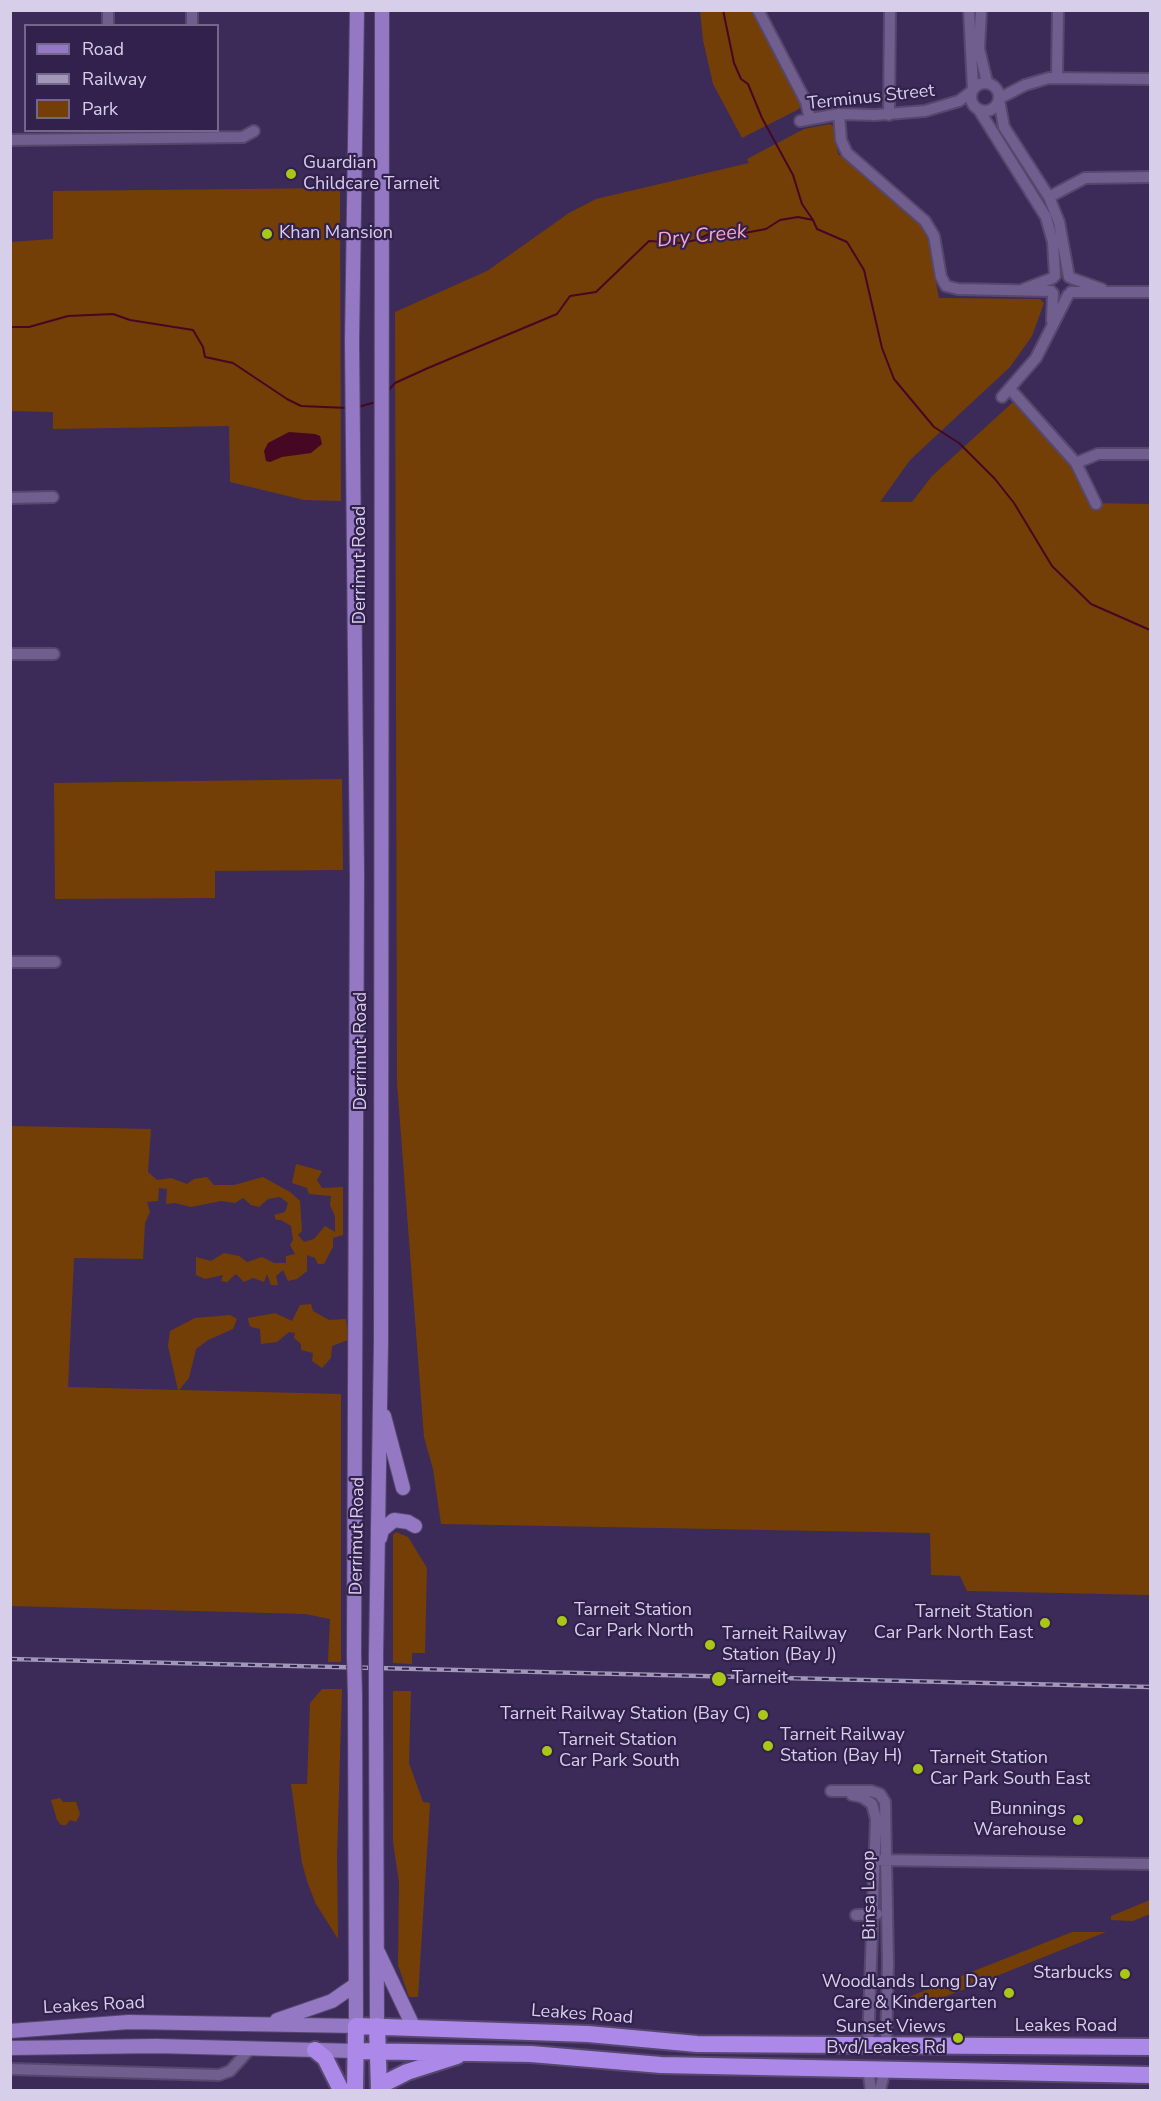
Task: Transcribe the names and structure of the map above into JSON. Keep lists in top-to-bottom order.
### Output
{
  "streets": {
    "highway": ["Derrimut Road", "Leakes Road"],
    "street": ["Terminus Street", "Binsa Loop"]
  },
  "crossings": [
    ["Derrimut Road", "Leakes Road"],
    ["Binsa Loop", "Leakes Road"]
  ],
  "water": ["Dry Creek"],
  "places": [
    "Guardian Childcare Tarneit",
    "Khan Mansion",
    "Tarneit Station Car Park North",
    "Tarneit Station Car Park North East",
    "Tarneit Railway Station (Bay J)",
    "Tarneit",
    "Tarneit Railway Station (Bay C)",
    "Tarneit Railway Station (Bay H)",
    "Tarneit Station Car Park South",
    "Tarneit Station Car Park South East",
    "Bunnings Warehouse",
    "Starbucks",
    "Woodlands Long Day Care & Kindergarten",
    "Sunset Views Bvd/Leakes Rd"
  ],
  "legend": ["Road", "Railway", "Park"]
}
